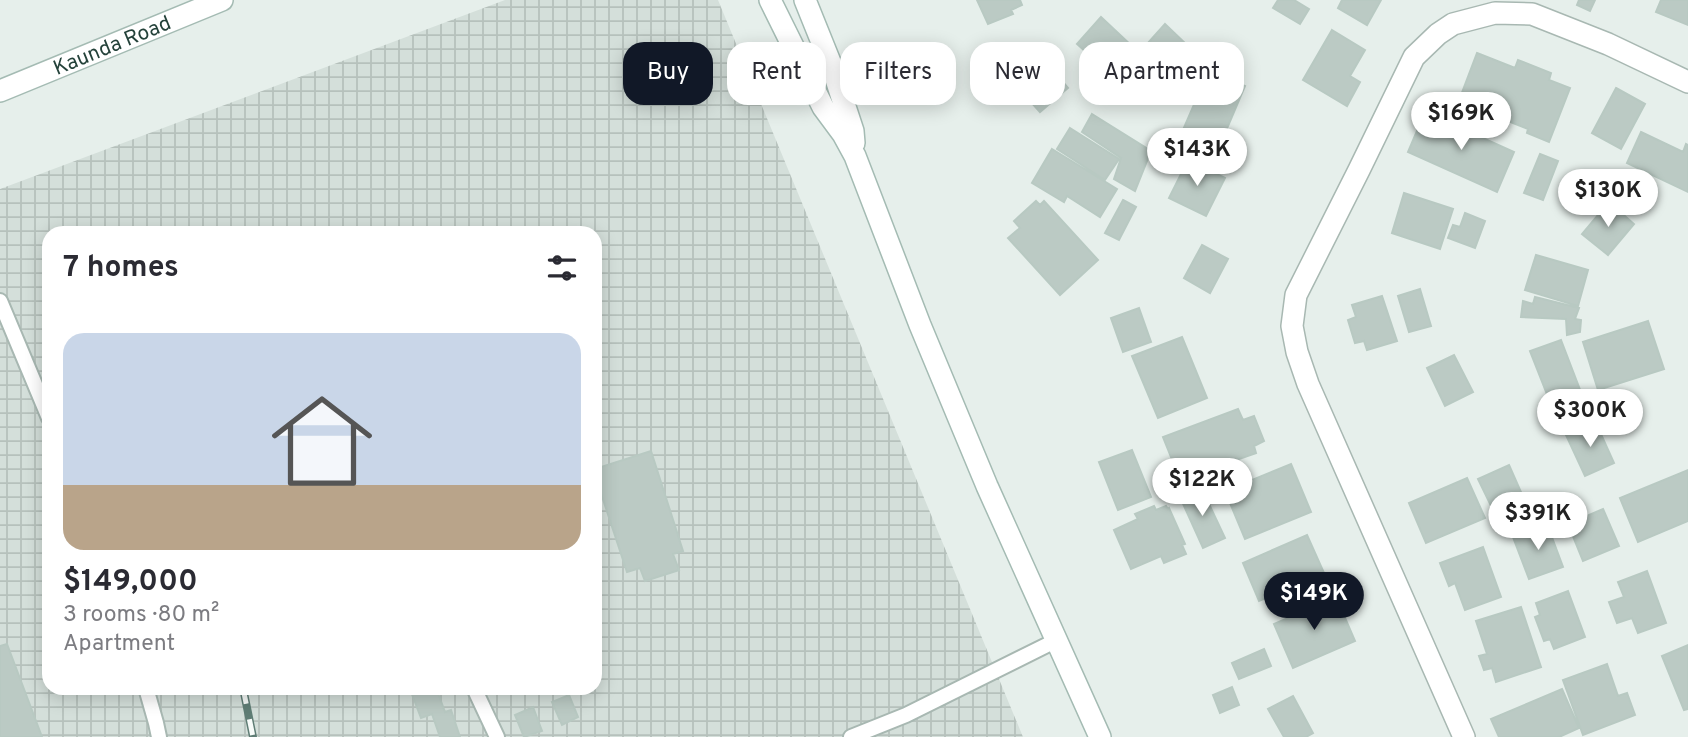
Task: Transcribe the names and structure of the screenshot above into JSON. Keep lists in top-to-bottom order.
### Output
{
  "streets": {
    "main road": ["Kaunda Road"]
  },
  "page": {
    "chip": [
      "Buy",
      "Rent",
      "Filters",
      "New",
      "Apartment"
    ],
    "price": [
      "$169K",
      "$143K",
      "$130K",
      "$300K",
      "$122K",
      "$391K",
      "$149K"
    ],
    "heading": "7 homes",
    "list": [
      {
        "name": "$149,000",
        "note": "3 rooms · 80 m² · Apartment"
      }
    ]
  }
}
